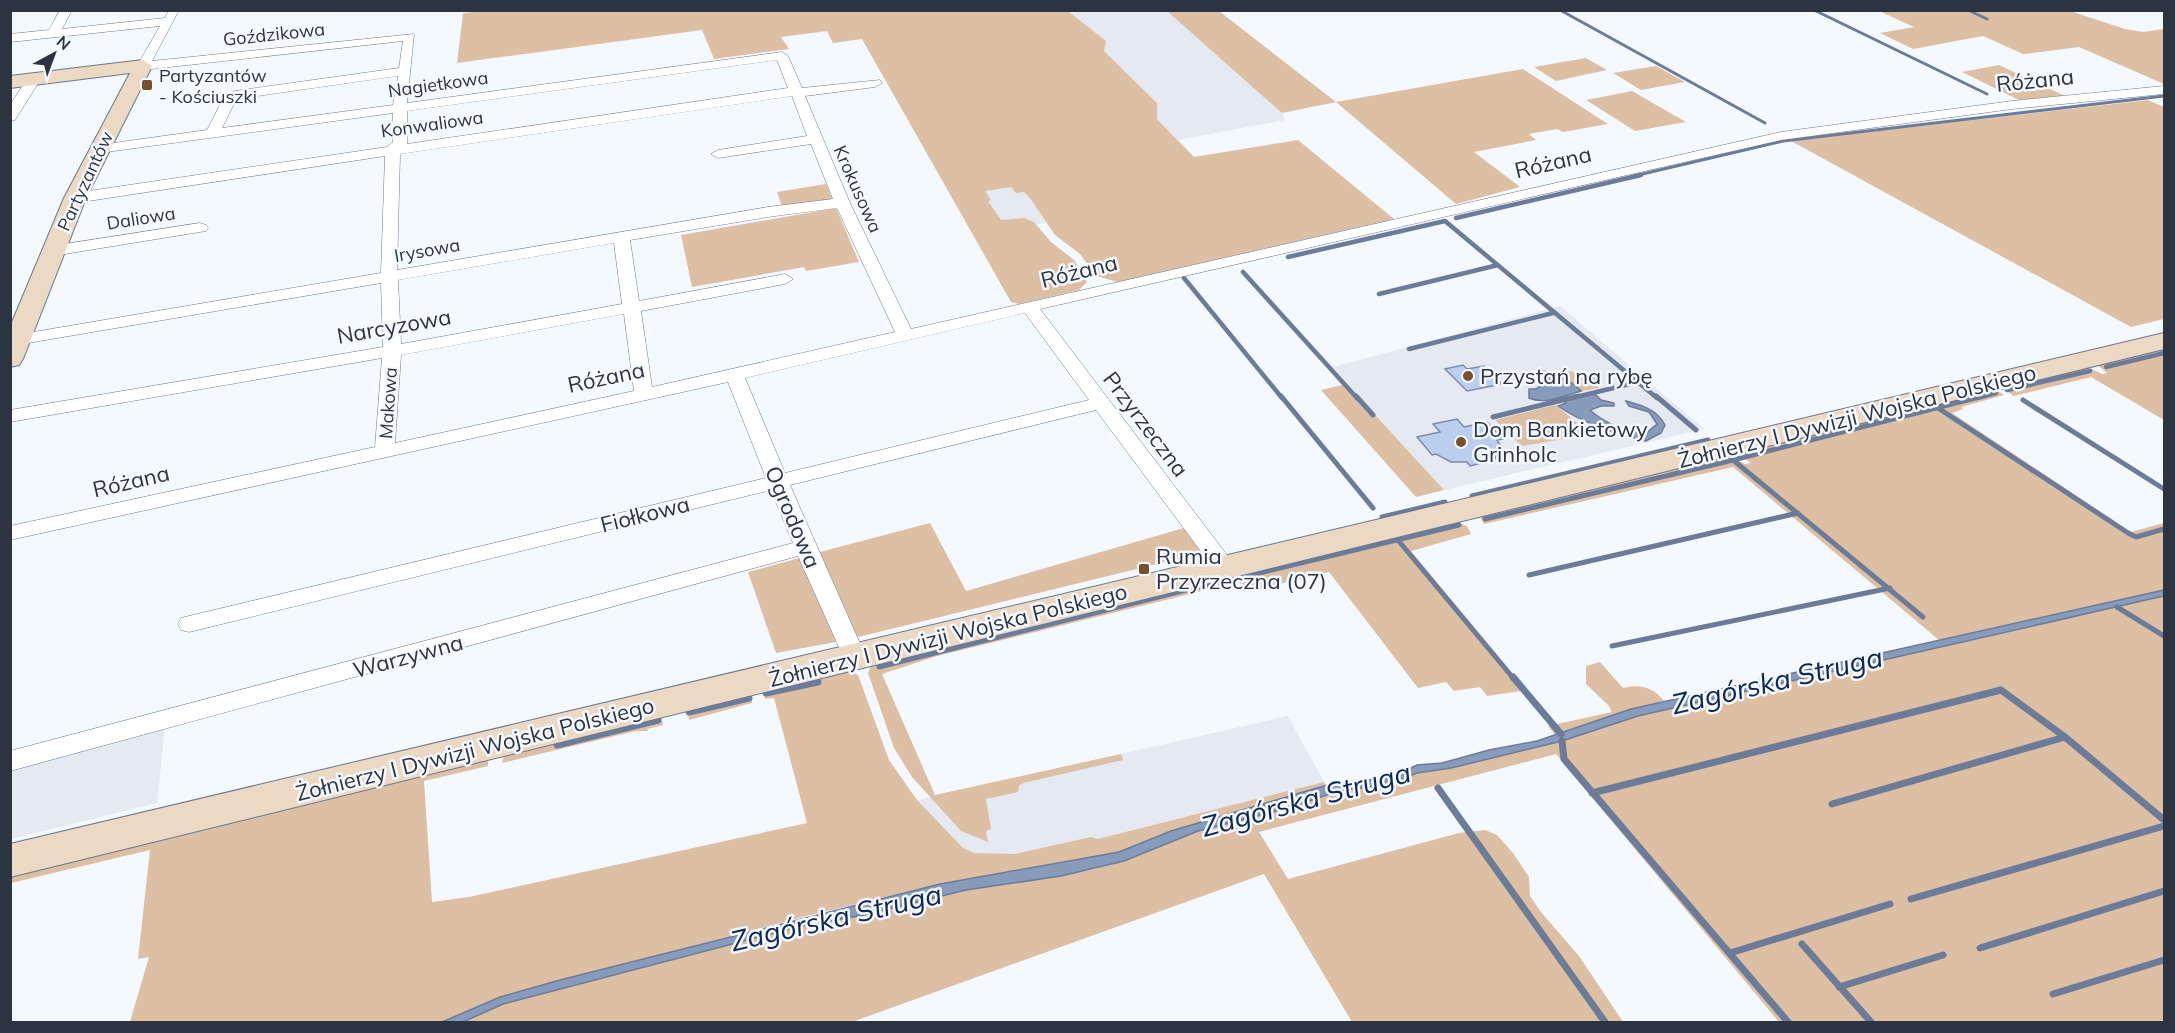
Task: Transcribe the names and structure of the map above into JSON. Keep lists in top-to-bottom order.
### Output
{
  "streets": {
    "street": [
      "Goździkowa",
      "Różana",
      "Nagietkowa",
      "Konwaliowa",
      "Partyzantów",
      "Krokusowa",
      "Daliowa",
      "Irysowa",
      "Narcyzowa",
      "Makowa",
      "Żołnierzy I Dywizji Wojska Polskiego",
      "Przyrzeczna",
      "Fiołkowa",
      "Ogrodowa",
      "Warzywna"
    ]
  },
  "crossings": [
    ["Goździkowa", "Partyzantów"],
    ["Goździkowa", "Makowa"],
    ["Różana", "Krokusowa"],
    ["Różana", "Makowa"],
    ["Różana", "Przyrzeczna"],
    ["Różana", "Ogrodowa"],
    ["Nagietkowa", "Partyzantów"],
    ["Nagietkowa", "Krokusowa"],
    ["Nagietkowa", "Makowa"],
    ["Konwaliowa", "Partyzantów"],
    ["Konwaliowa", "Krokusowa"],
    ["Konwaliowa", "Makowa"],
    ["Partyzantów", "Daliowa"],
    ["Partyzantów", "Irysowa"],
    ["Krokusowa", "Irysowa"],
    ["Irysowa", "Makowa"],
    ["Narcyzowa", "Makowa"],
    ["Żołnierzy I Dywizji Wojska Polskiego", "Przyrzeczna"],
    ["Żołnierzy I Dywizji Wojska Polskiego", "Ogrodowa"],
    ["Przyrzeczna", "Fiołkowa"],
    ["Fiołkowa", "Ogrodowa"],
    ["Ogrodowa", "Warzywna"]
  ],
  "water": ["Zagórska Struga"],
  "places": {
    "transit": ["Partyzantów - Kościuszki", "Rumia Przyrzeczna (07)"],
    "other": ["Przystań na rybę", "Dom Bankietowy Grinholc"]
  },
  "north": "top right"
}
